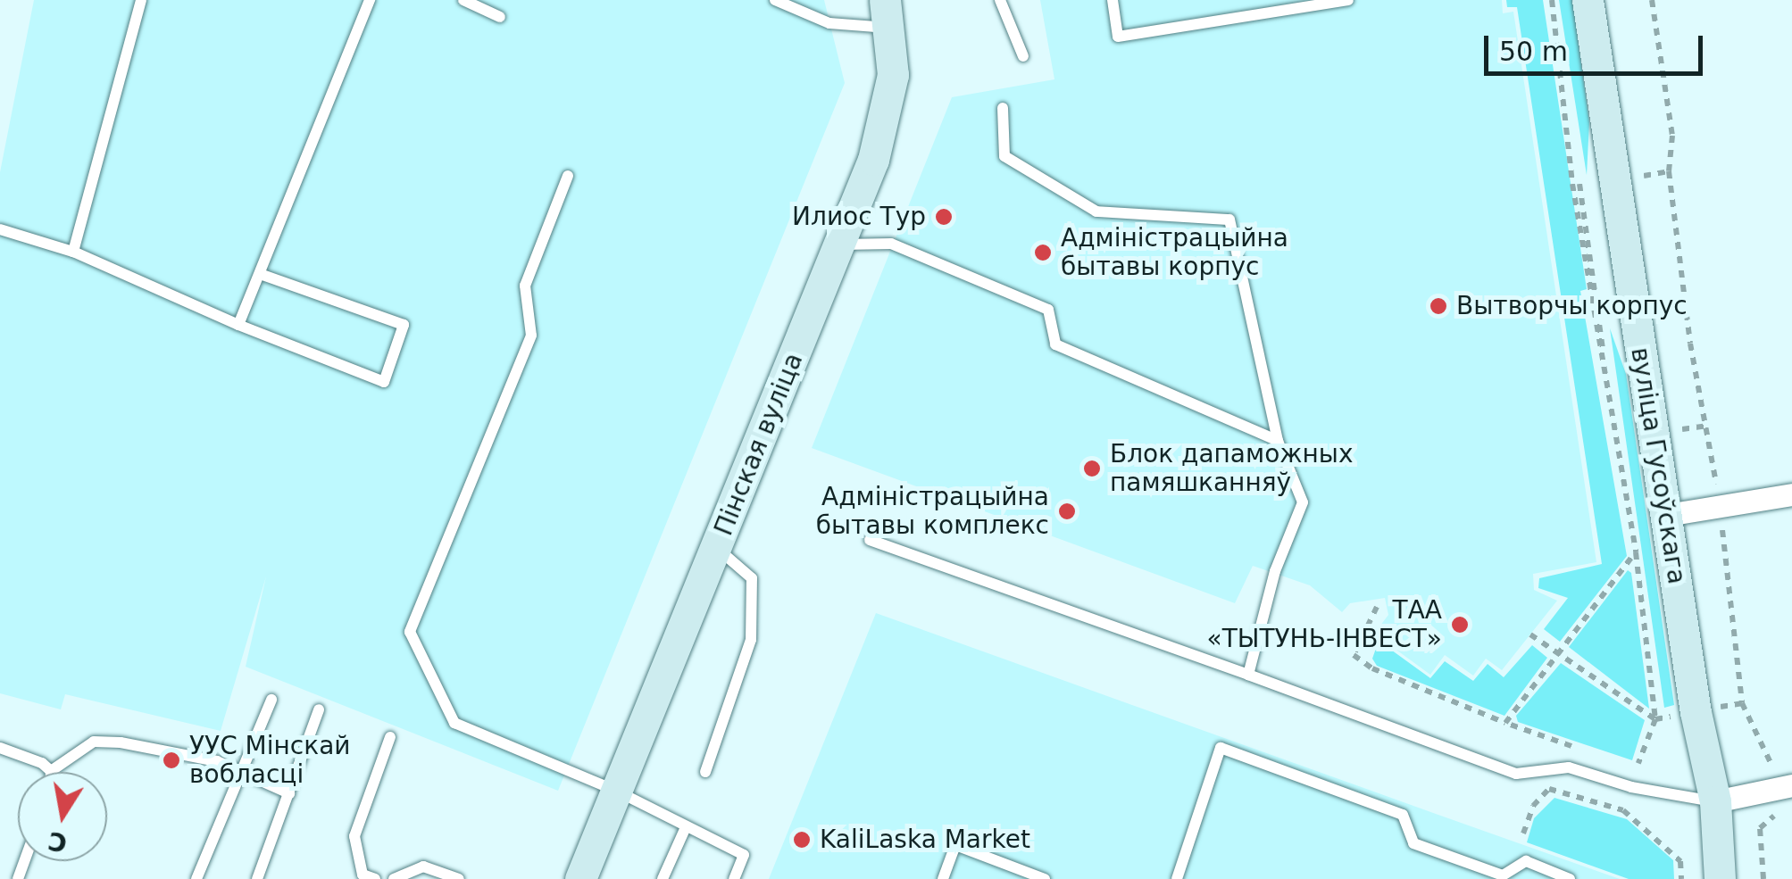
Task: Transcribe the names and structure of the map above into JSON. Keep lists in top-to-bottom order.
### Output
{
  "streets": {
    "street": ["Пінская вуліца", "вуліца Гусоўскага"]
  },
  "places": [
    "Илиос Тур",
    "Адміністрацыйна бытавы корпус",
    "Вытворчы корпус",
    "Блок дапаможных памяшканняў",
    "Адміністрацыйна бытавы комплекс",
    "ТАА «ТЫТУНЬ-IНВЕСТ»",
    "УУС Мінскай вобласці",
    "KaliLaska Market"
  ],
  "scale_bar": "50 m",
  "north": "bottom"
}
